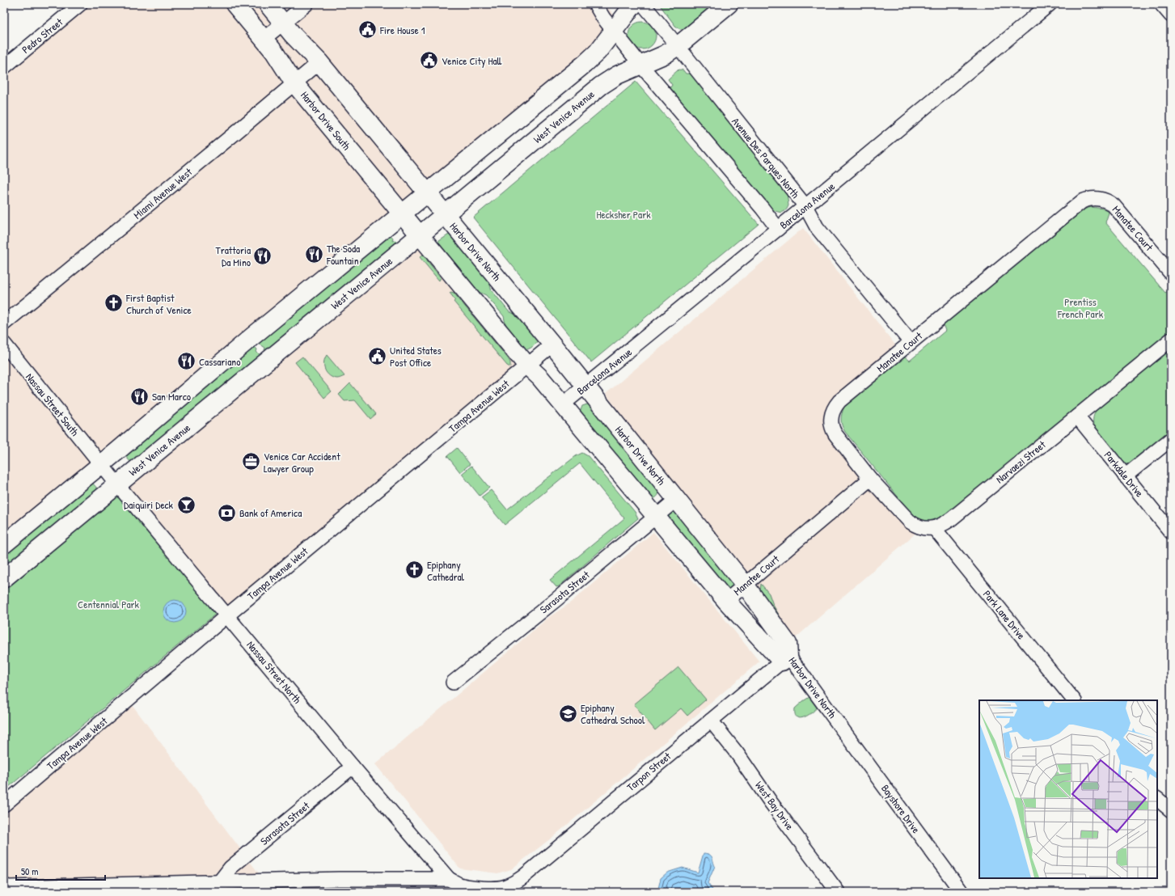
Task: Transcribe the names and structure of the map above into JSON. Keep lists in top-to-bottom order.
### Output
{
  "streets": {
    "street": [
      "Pedro Street",
      "West Venice Avenue",
      "Harbor Drive South",
      "Avenue Des Parques North",
      "Miami Avenue West",
      "Barcelona Avenue",
      "Manatee Court",
      "Harbor Drive North",
      "Nassau Street South",
      "Tampa Avenue West",
      "Narvaezi Street",
      "Parkdale Drive",
      "Sarasota Street",
      "Park Lane Drive",
      "Nassau Street North",
      "Tarpon Street",
      "West Bay Drive",
      "Bayshore Drive"
    ]
  },
  "crossings": [
    ["West Venice Avenue", "Harbor Drive South"],
    ["West Venice Avenue", "Avenue Des Parques North"],
    ["West Venice Avenue", "Harbor Drive North"],
    ["West Venice Avenue", "Nassau Street North"],
    ["Harbor Drive South", "Miami Avenue West"],
    ["Harbor Drive South", "Harbor Drive North"],
    ["Avenue Des Parques North", "Barcelona Avenue"],
    ["Avenue Des Parques North", "Manatee Court"],
    ["Barcelona Avenue", "Harbor Drive North"],
    ["Manatee Court", "Harbor Drive North"],
    ["Harbor Drive North", "Tampa Avenue West"],
    ["Harbor Drive North", "Sarasota Street"],
    ["Harbor Drive North", "Tarpon Street"],
    ["Harbor Drive North", "Bayshore Drive"],
    ["Nassau Street South", "Nassau Street North"],
    ["Tampa Avenue West", "Nassau Street North"],
    ["Narvaezi Street", "Parkdale Drive"],
    ["Narvaezi Street", "Park Lane Drive"],
    ["Sarasota Street", "Nassau Street North"],
    ["Tarpon Street", "West Bay Drive"]
  ],
  "parks": ["Hecksher Park", "Prentiss French Park", "Centennial Park"],
  "places": {
    "public building": ["Fire House 1", "Venice City Hall", "United States Post Office"],
    "restaurant": [
      "The Soda Fountain",
      "Trattoria Da Mino",
      "Cassariano",
      "San Marco"
    ],
    "church": ["First Baptist Church of Venice", "Epiphany Cathedral"],
    "office": ["Venice Car Accident Lawyer Group"],
    "bar": ["Daiquiri Deck"],
    "bank": ["Bank of America"],
    "school or university": ["Epiphany Cathedral School"]
  },
  "scale_bar": "50 m"
}
